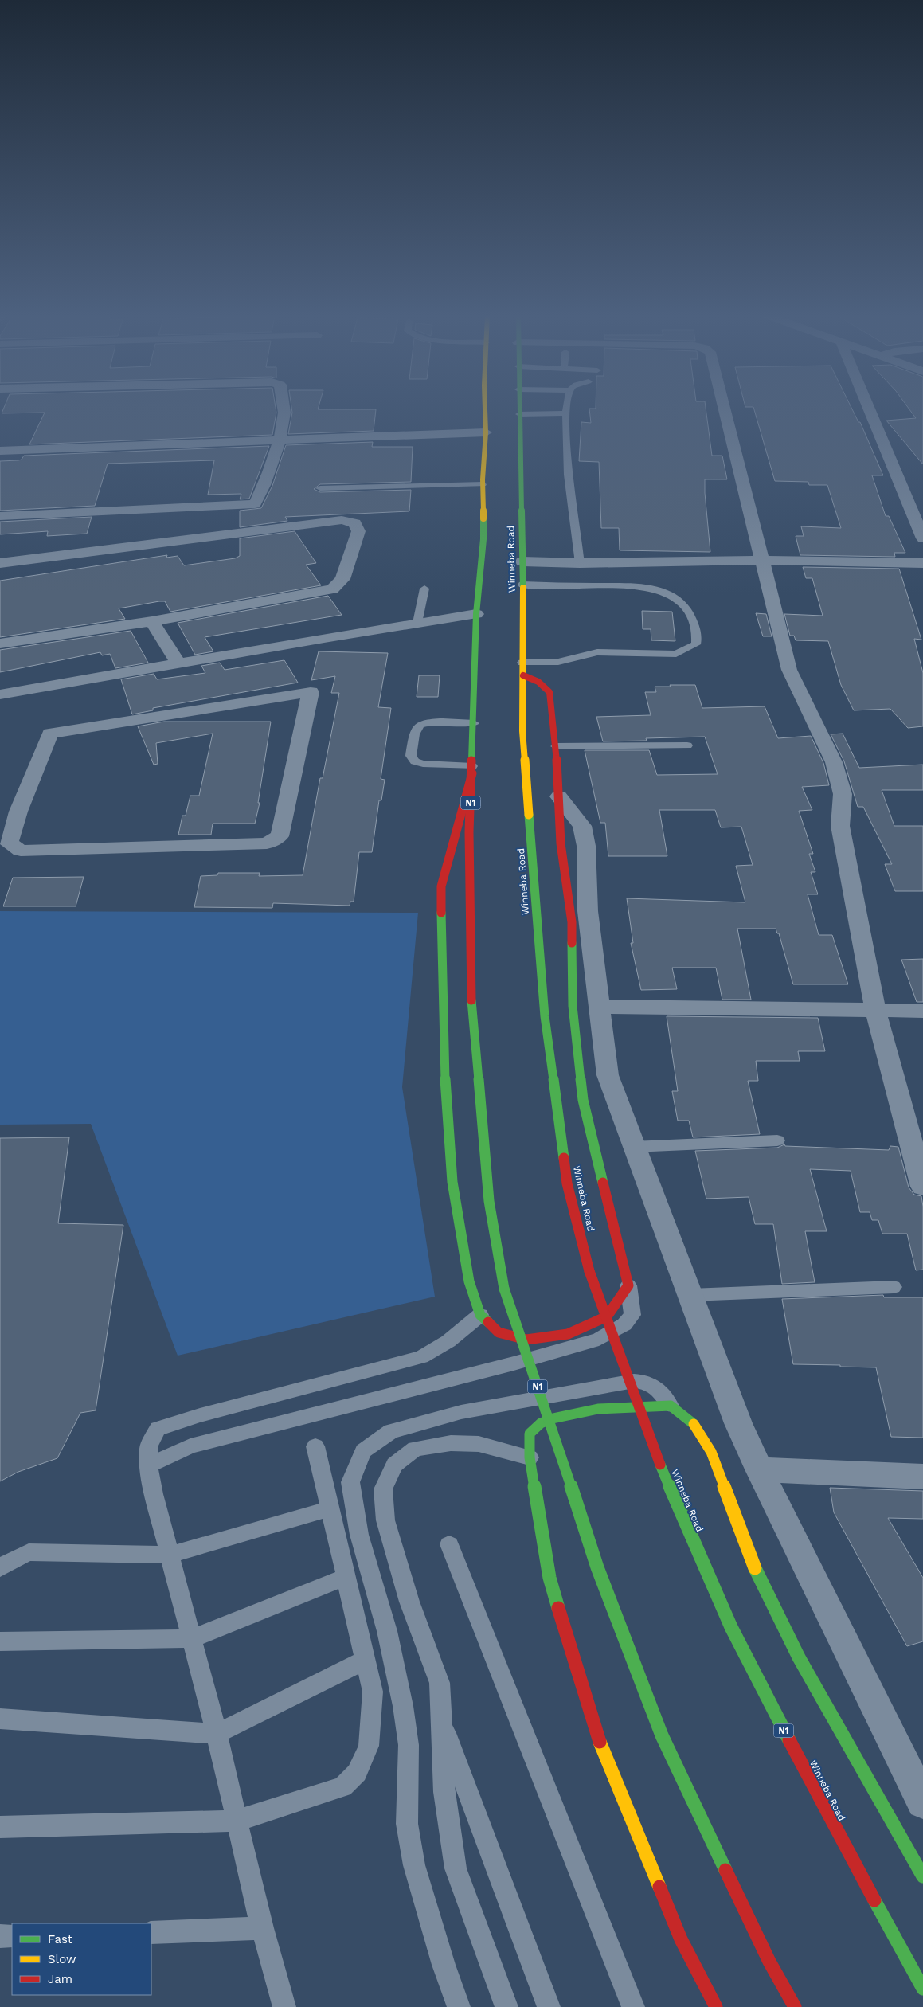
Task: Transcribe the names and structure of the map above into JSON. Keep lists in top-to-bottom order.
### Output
{
  "streets": {
    "highway": ["Winneba Road", "N1"]
  },
  "legend": ["Fast", "Slow", "Jam"]
}
